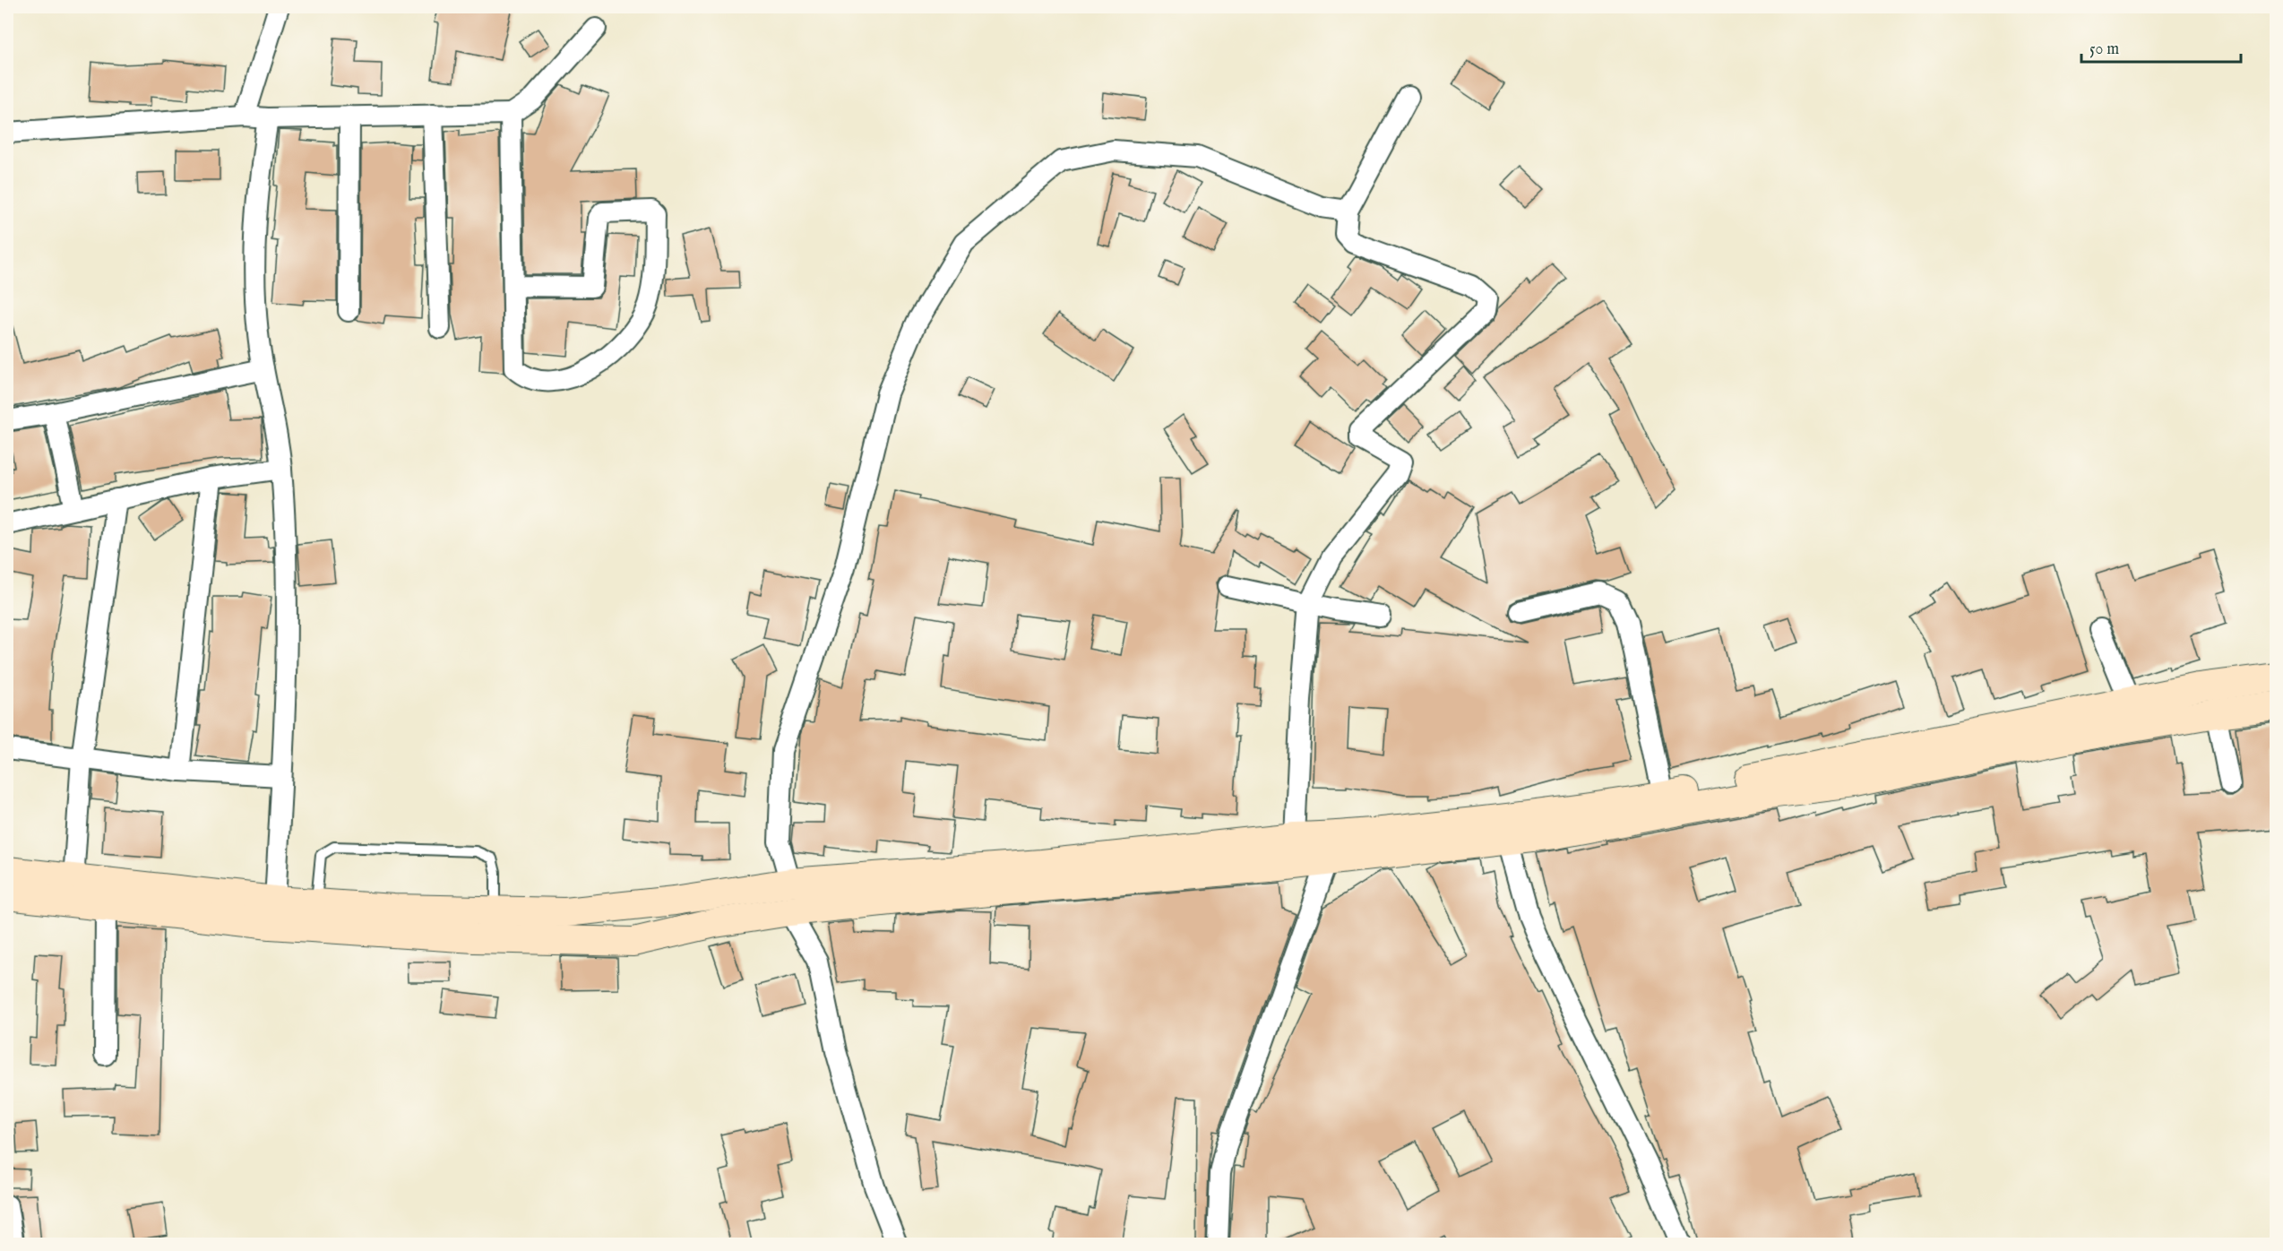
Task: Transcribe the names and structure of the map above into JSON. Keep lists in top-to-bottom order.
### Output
{
  "scale_bar": "50 m"
}
